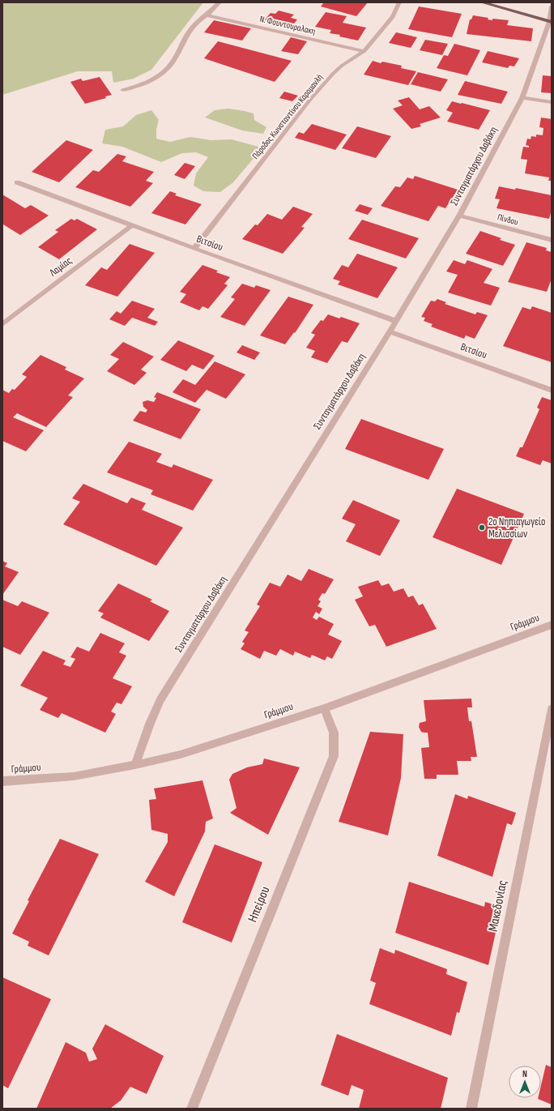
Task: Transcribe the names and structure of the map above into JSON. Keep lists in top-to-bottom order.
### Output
{
  "streets": {
    "street": [
      "Ν. Φουντουραλακη",
      "Πάροδος Κωνσταντίνου Καραμανλή",
      "Συνταγματάρχου Δαβάκη",
      "Πίνδου",
      "Βιτσίου",
      "Λαμίας",
      "Γράμμου",
      "Ηπείρου",
      "Μακεδονίας"
    ]
  },
  "crossings": [
    ["Ν. Φουντουραλακη", "Πάροδος Κωνσταντίνου Καραμανλή"],
    ["Πάροδος Κωνσταντίνου Καραμανλή", "Βιτσίου"],
    ["Συνταγματάρχου Δαβάκη", "Πίνδου"],
    ["Συνταγματάρχου Δαβάκη", "Βιτσίου"],
    ["Συνταγματάρχου Δαβάκη", "Γράμμου"],
    ["Βιτσίου", "Λαμίας"],
    ["Γράμμου", "Ηπείρου"]
  ],
  "places": ["2ο Νηπιαγωγείο Μελισσίων"],
  "north": "top"
}
